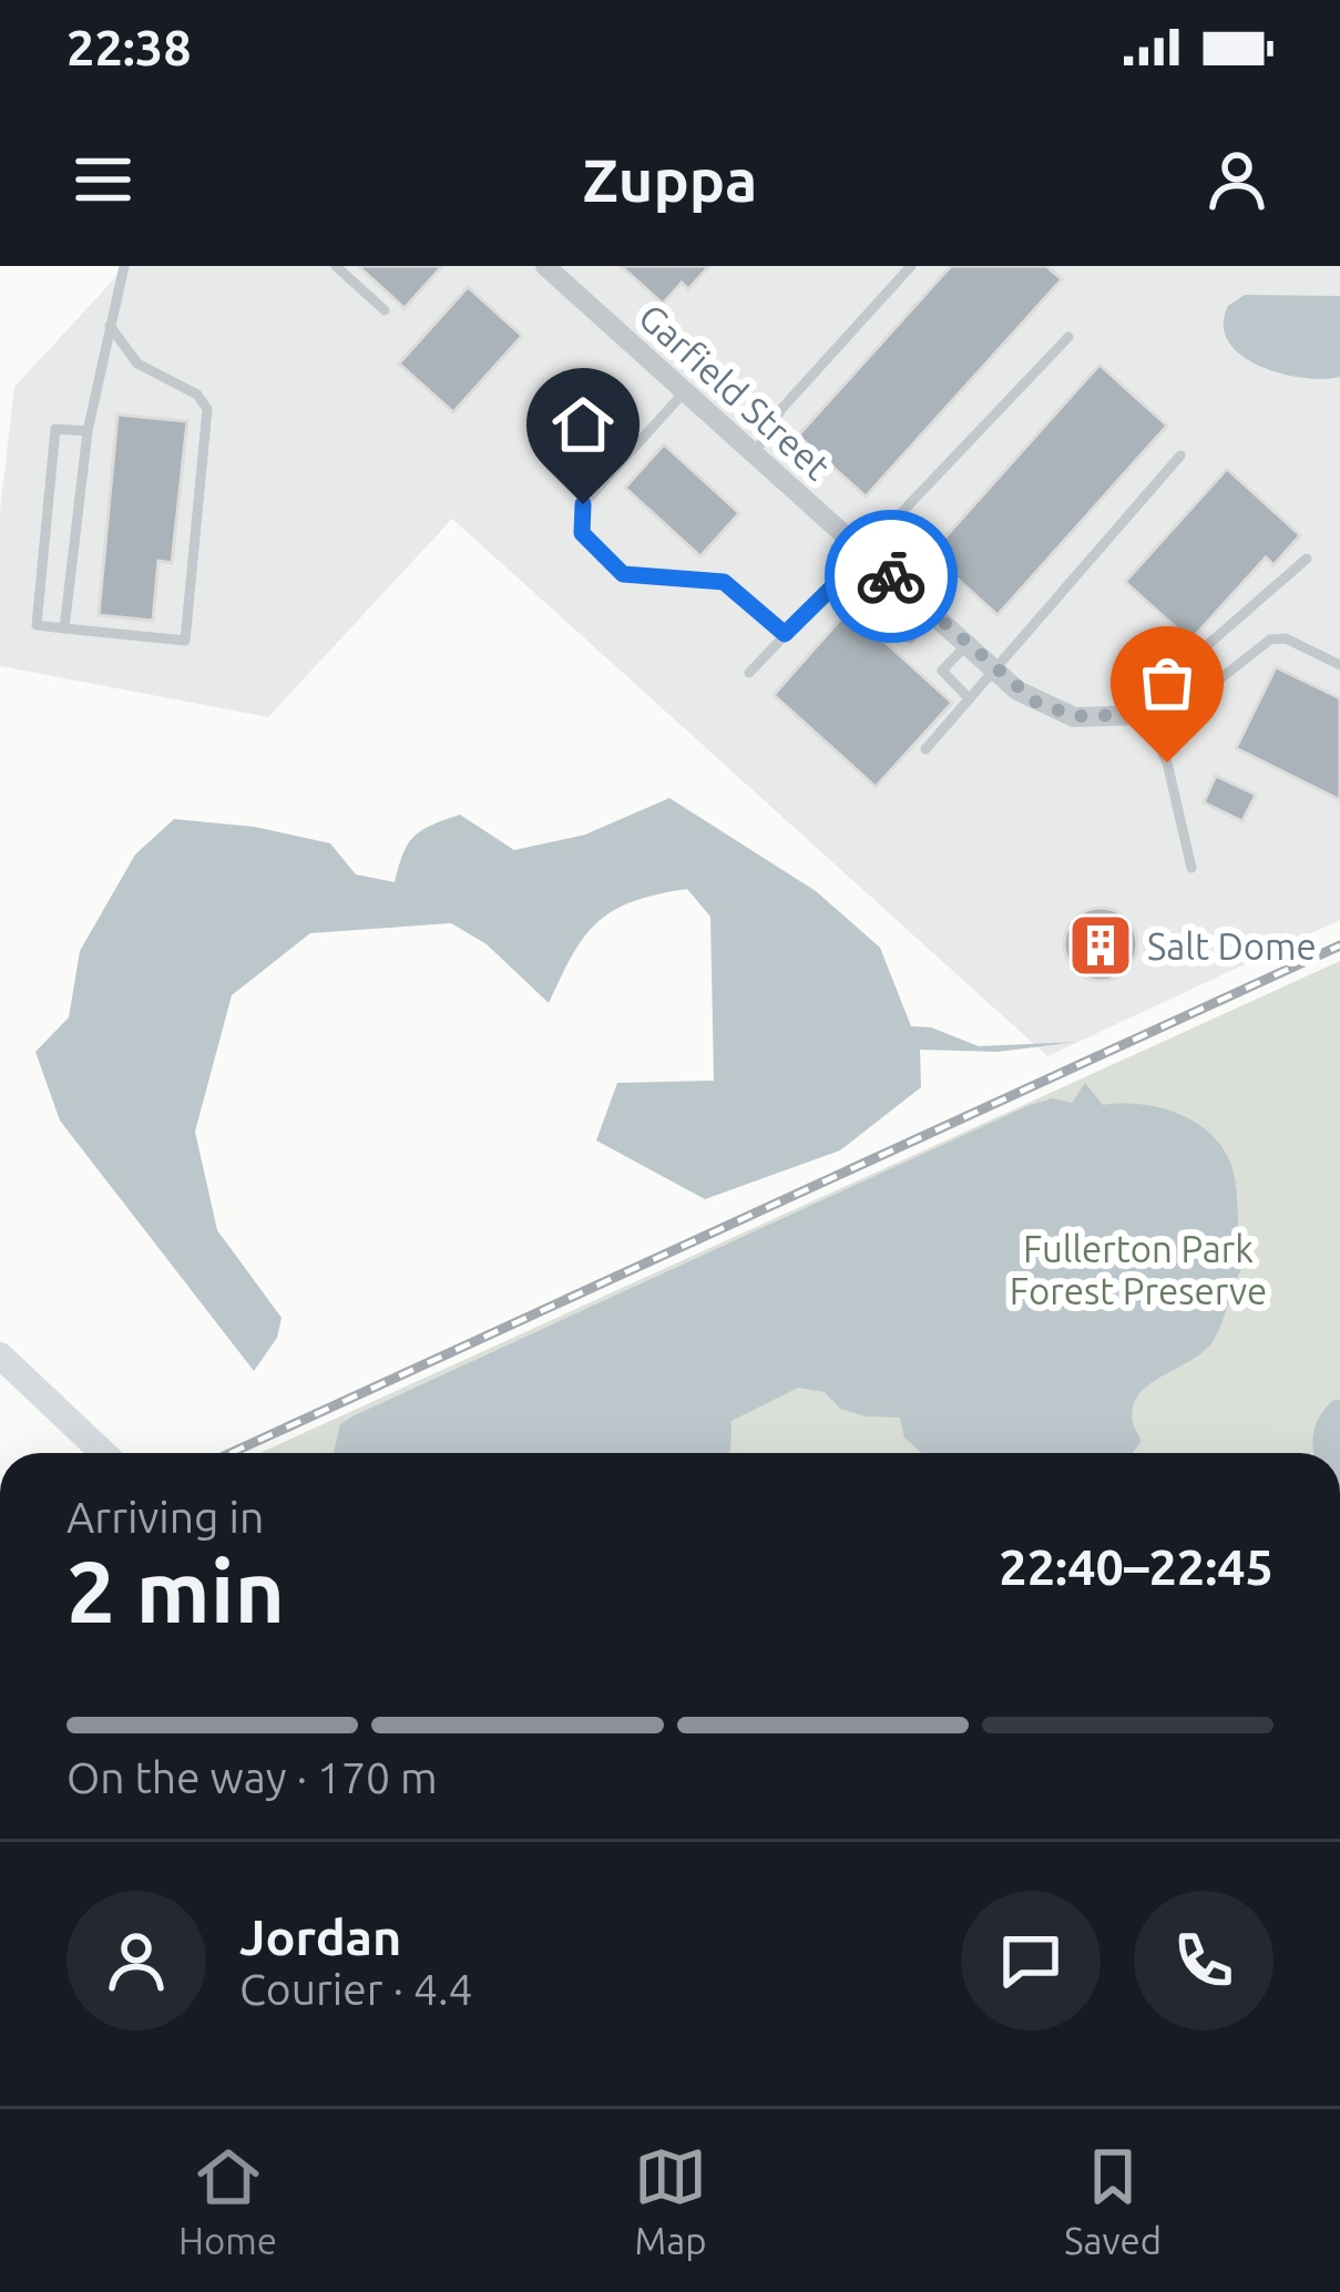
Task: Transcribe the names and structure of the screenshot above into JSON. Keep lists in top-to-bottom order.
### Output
{
  "streets": {
    "street": ["Garfield Street"]
  },
  "parks": ["Fullerton Park Forest Preserve"],
  "places": {
    "building": ["Salt Dome"]
  },
  "page": {
    "status": "22:38",
    "header": "Zuppa",
    "heading": ["2 min", "Arriving in", "22:40–22:45"],
    "panel": ["Jordan", "Courier · 4.4"],
    "bar": "On the way · 170 m",
    "tabs": ["Home", "Map", "Saved"]
  }
}
